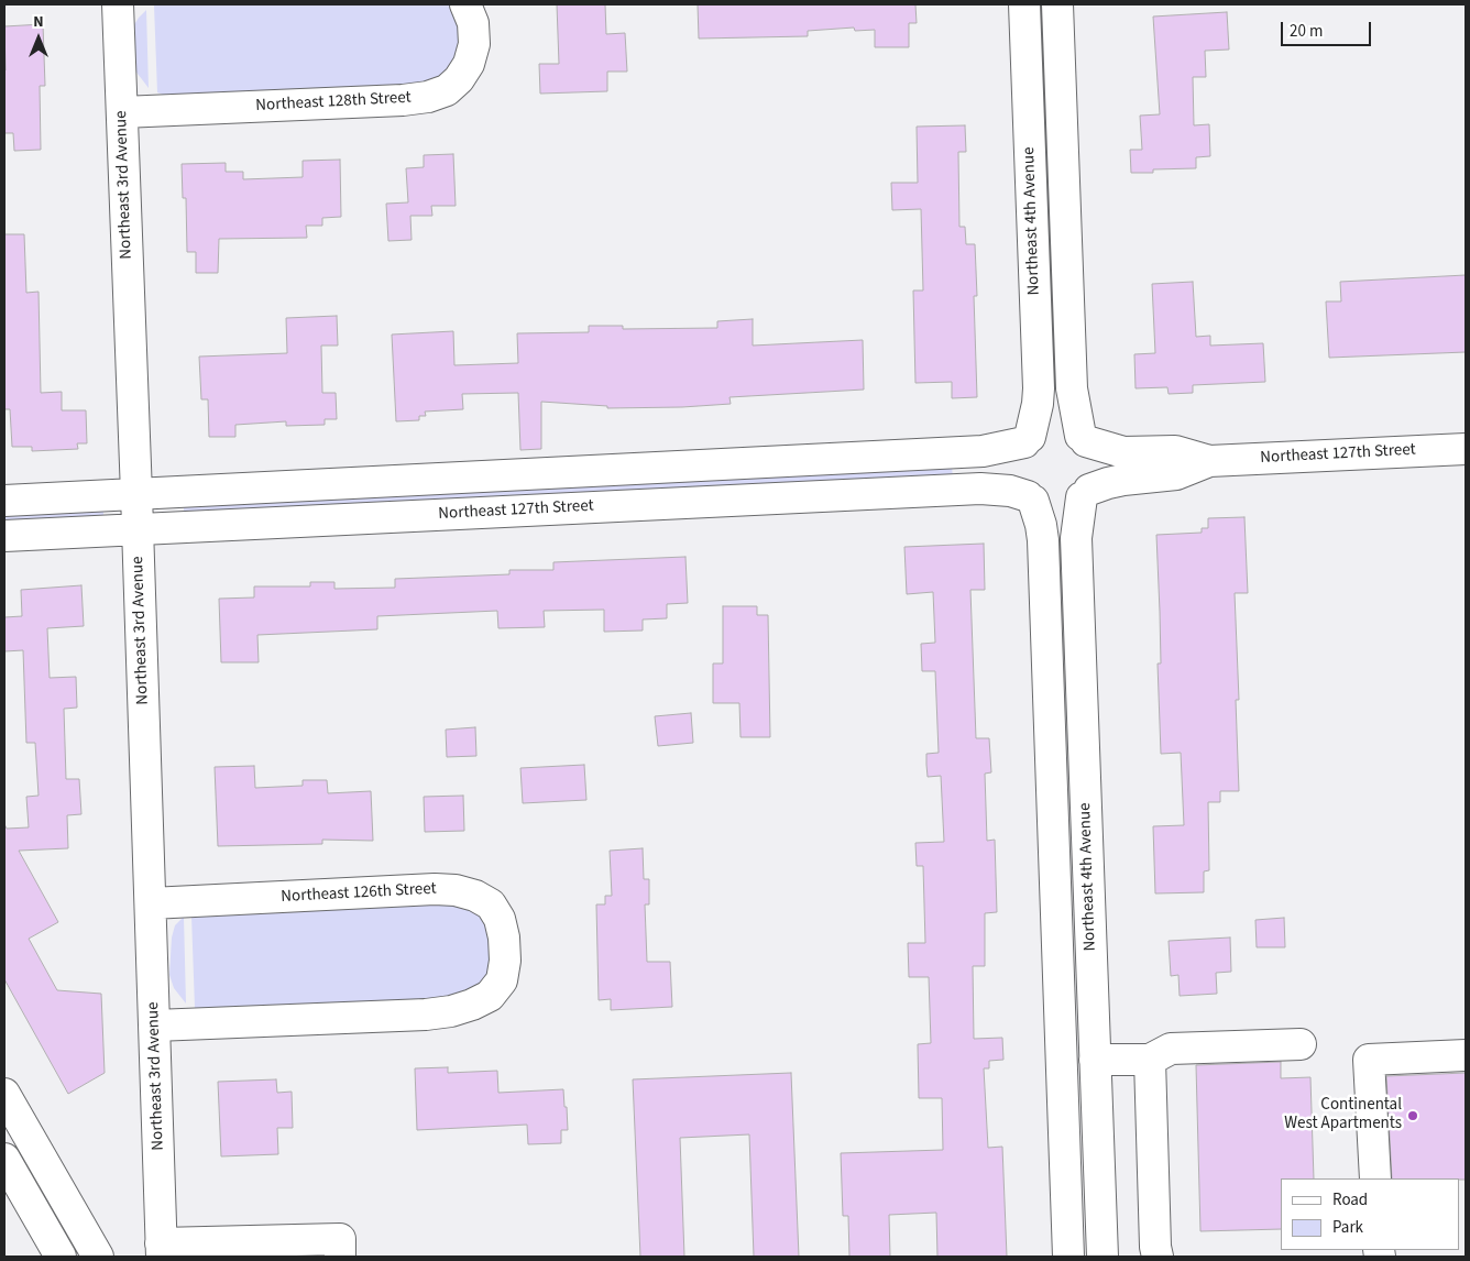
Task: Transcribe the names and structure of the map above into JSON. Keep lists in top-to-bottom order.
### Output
{
  "streets": {
    "street": [
      "Northeast 128th Street",
      "Northeast 3rd Avenue",
      "Northeast 4th Avenue",
      "Northeast 127th Street",
      "Northeast 126th Street"
    ]
  },
  "crossings": [
    ["Northeast 128th Street", "Northeast 3rd Avenue"],
    ["Northeast 3rd Avenue", "Northeast 127th Street"],
    ["Northeast 3rd Avenue", "Northeast 126th Street"],
    ["Northeast 4th Avenue", "Northeast 127th Street"]
  ],
  "places": ["Continental West Apartments"],
  "legend": ["Road", "Park"],
  "scale_bar": "20 m",
  "north": "top"
}
